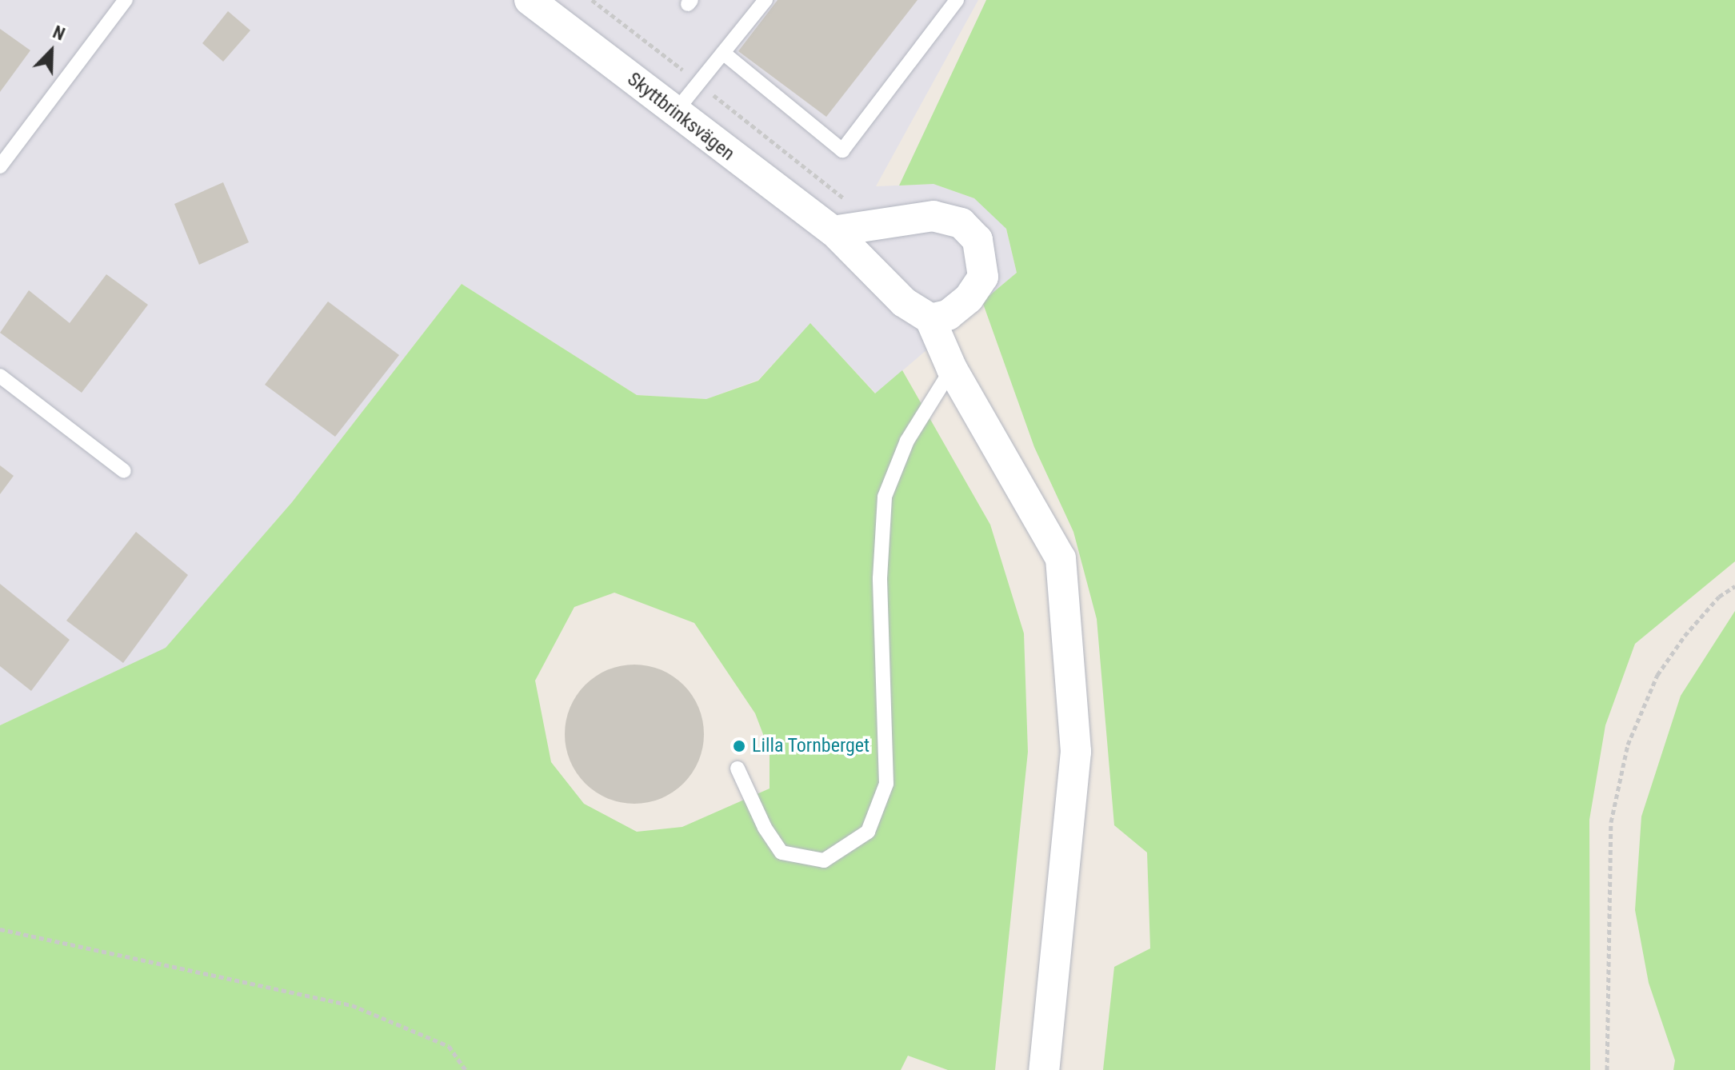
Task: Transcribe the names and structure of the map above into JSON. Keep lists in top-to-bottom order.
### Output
{
  "streets": {
    "street": ["Skyttbrinksvägen"]
  },
  "places": ["Lilla Tornberget"],
  "north": "top right"
}
